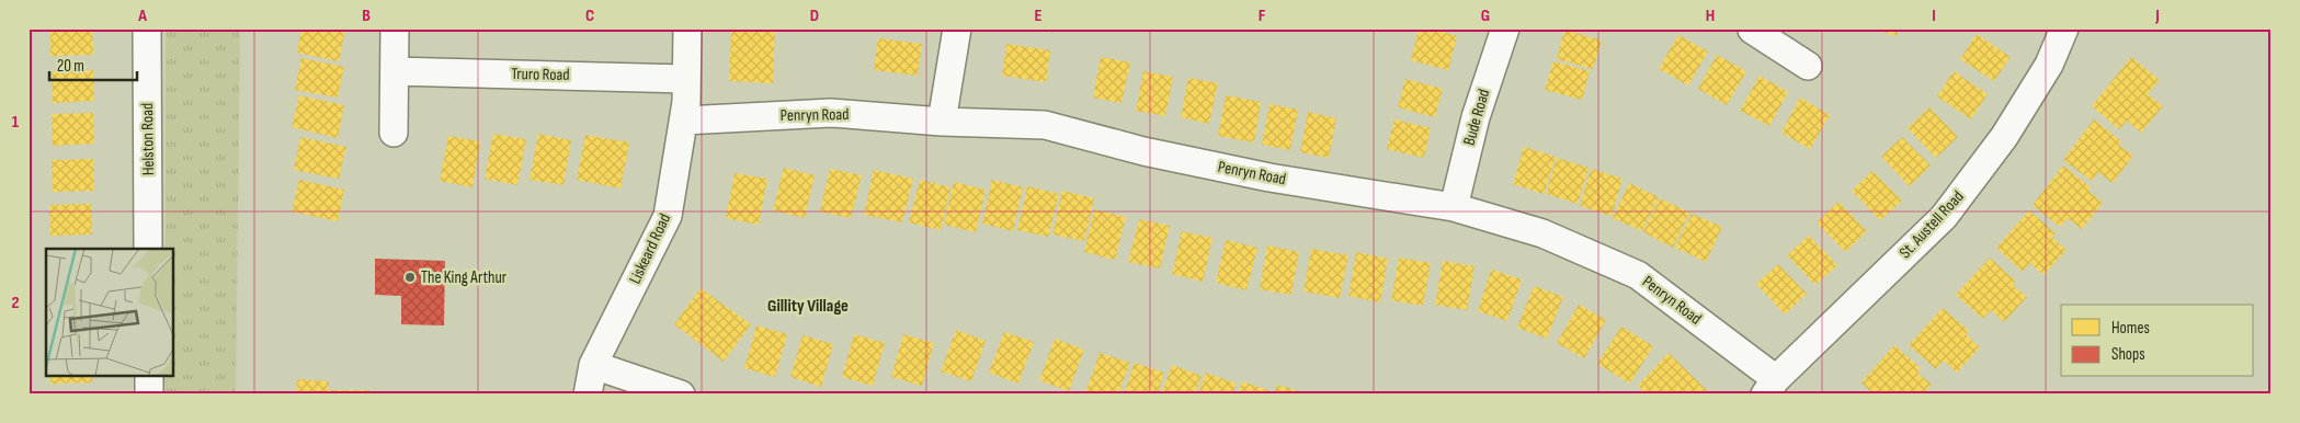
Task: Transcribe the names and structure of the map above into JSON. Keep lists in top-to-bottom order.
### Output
{
  "streets": {
    "street": [
      "Truro Road",
      "Penryn Road",
      "Bude Road",
      "Helston Road",
      "St. Austell Road",
      "Liskeard Road"
    ]
  },
  "crossings": [
    ["Truro Road", "Liskeard Road"],
    ["Penryn Road", "Bude Road"],
    ["Penryn Road", "St. Austell Road"],
    ["Penryn Road", "Liskeard Road"]
  ],
  "districts": ["Gillity Village"],
  "places": ["The King Arthur"],
  "legend": ["Homes", "Shops"],
  "scale_bar": "20 m",
  "grid": {
    "columns": [
      "A",
      "B",
      "C",
      "D",
      "E",
      "F",
      "G",
      "H",
      "I",
      "J"
    ],
    "rows": ["1", "2"]
  }
}
